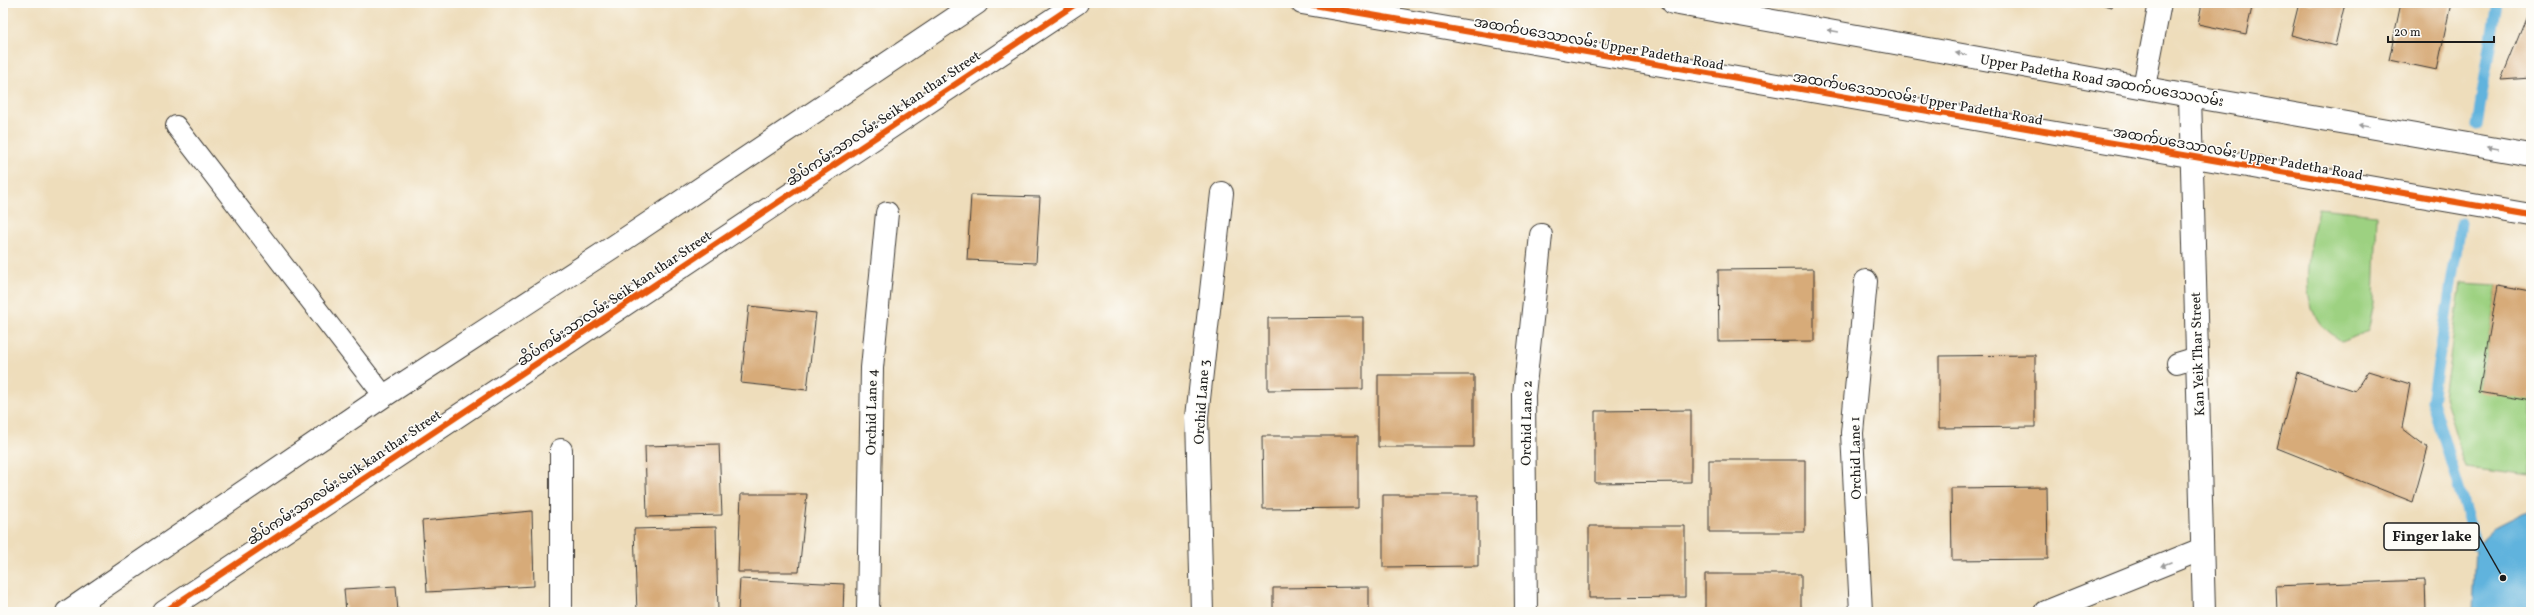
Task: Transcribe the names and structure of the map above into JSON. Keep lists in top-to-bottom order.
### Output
{
  "streets": {
    "street": [
      "အထက်ပဒေသာလမ်း Upper Padetha Road",
      "Upper Padetha Road အထက်ပဒေသလမ်း",
      "ဆိပ်ကမ်းသာလမ်း Seik kan thar Street",
      "Kan Yeik Thar Street",
      "Orchid Lane 3",
      "Orchid Lane 4",
      "Orchid Lane 2",
      "Orchid Lane 1"
    ]
  },
  "crossings": [
    ["အထက်ပဒေသာလမ်း Upper Padetha Road", "Kan Yeik Thar Street"],
    ["Upper Padetha Road အထက်ပဒေသလမ်း", "Kan Yeik Thar Street"]
  ],
  "one_way": ["Upper Padetha Road အထက်ပဒေသလမ်း"],
  "places": ["Finger lake"],
  "scale_bar": "20 m"
}
